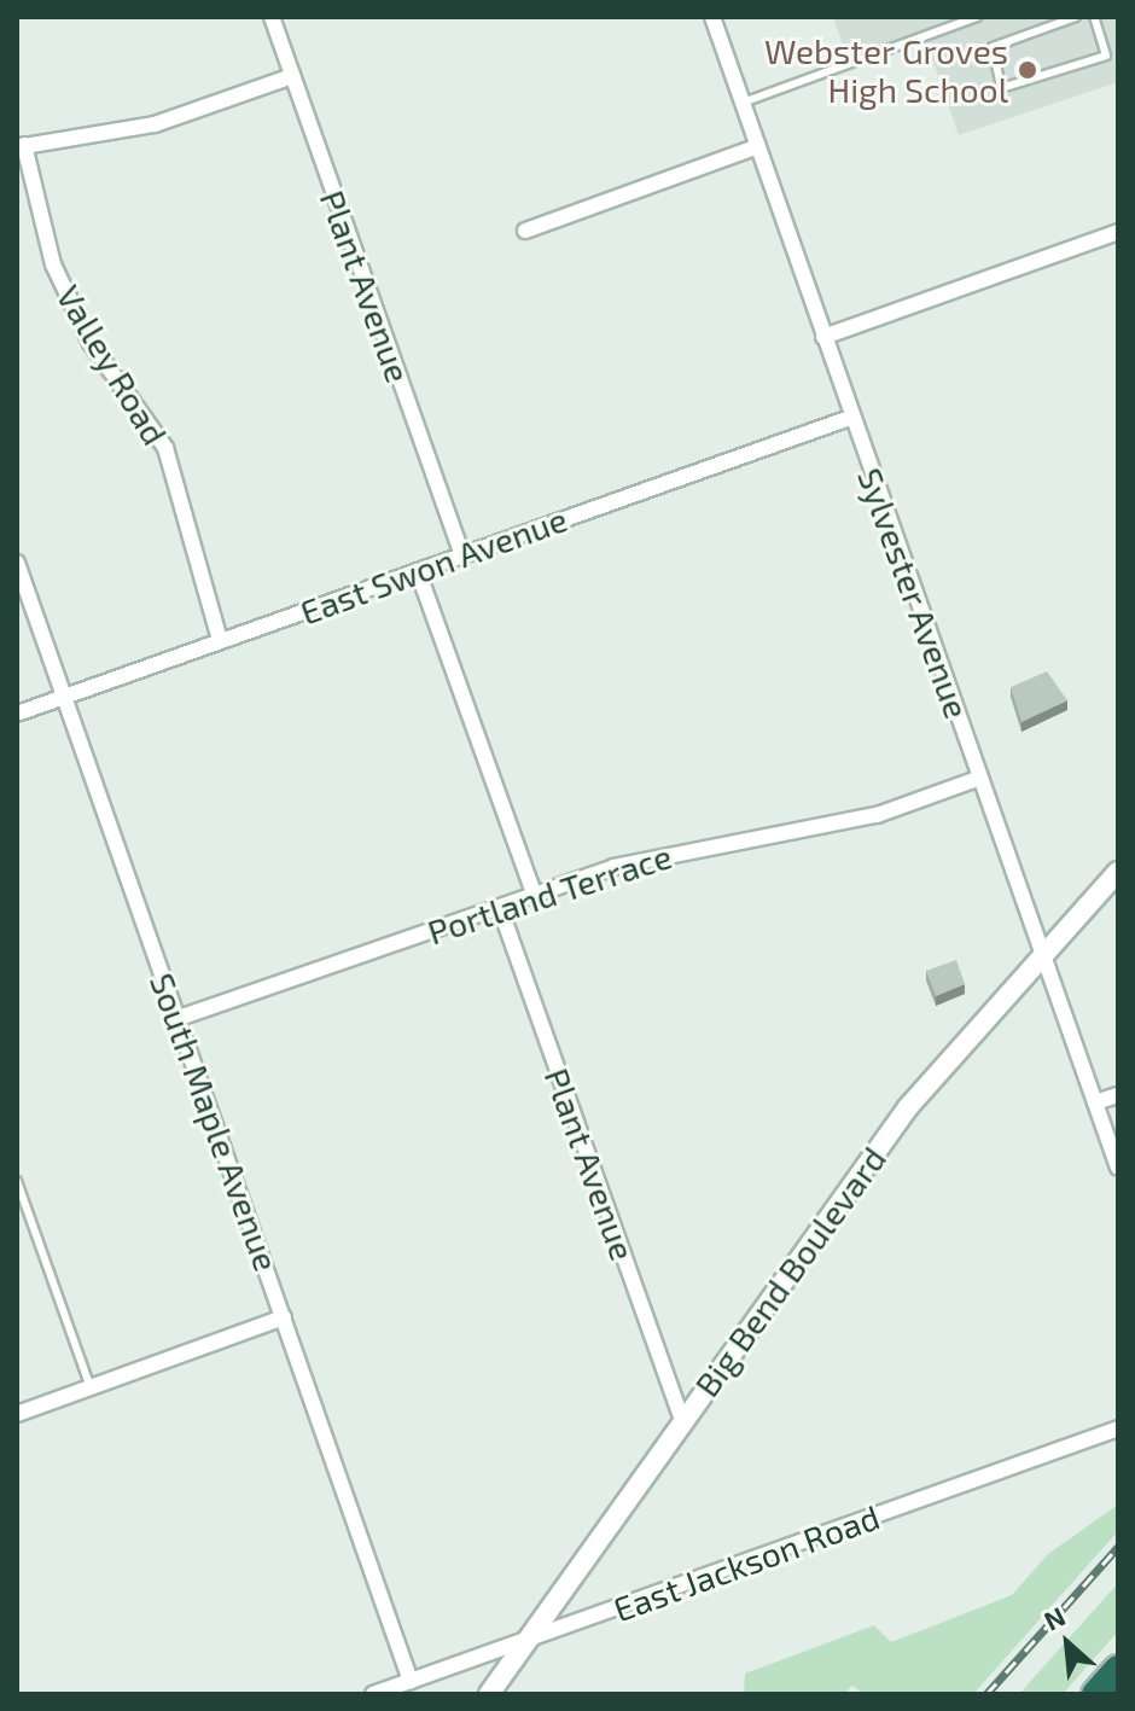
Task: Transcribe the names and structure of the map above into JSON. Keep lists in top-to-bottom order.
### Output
{
  "streets": {
    "main road": ["Big Bend Boulevard"],
    "street": [
      "Plant Avenue",
      "Valley Road",
      "East Swon Avenue",
      "Sylvester Avenue",
      "Portland Terrace",
      "South Maple Avenue",
      "East Jackson Road"
    ]
  },
  "crossings": [
    ["Plant Avenue", "East Swon Avenue"],
    ["Plant Avenue", "Portland Terrace"],
    ["Plant Avenue", "Big Bend Boulevard"],
    ["Valley Road", "East Swon Avenue"],
    ["East Swon Avenue", "Sylvester Avenue"],
    ["East Swon Avenue", "South Maple Avenue"],
    ["Sylvester Avenue", "Portland Terrace"],
    ["Sylvester Avenue", "Big Bend Boulevard"],
    ["Portland Terrace", "South Maple Avenue"],
    ["South Maple Avenue", "East Jackson Road"],
    ["Big Bend Boulevard", "East Jackson Road"]
  ],
  "places": ["Webster Groves High School"],
  "north": "top left"
}
